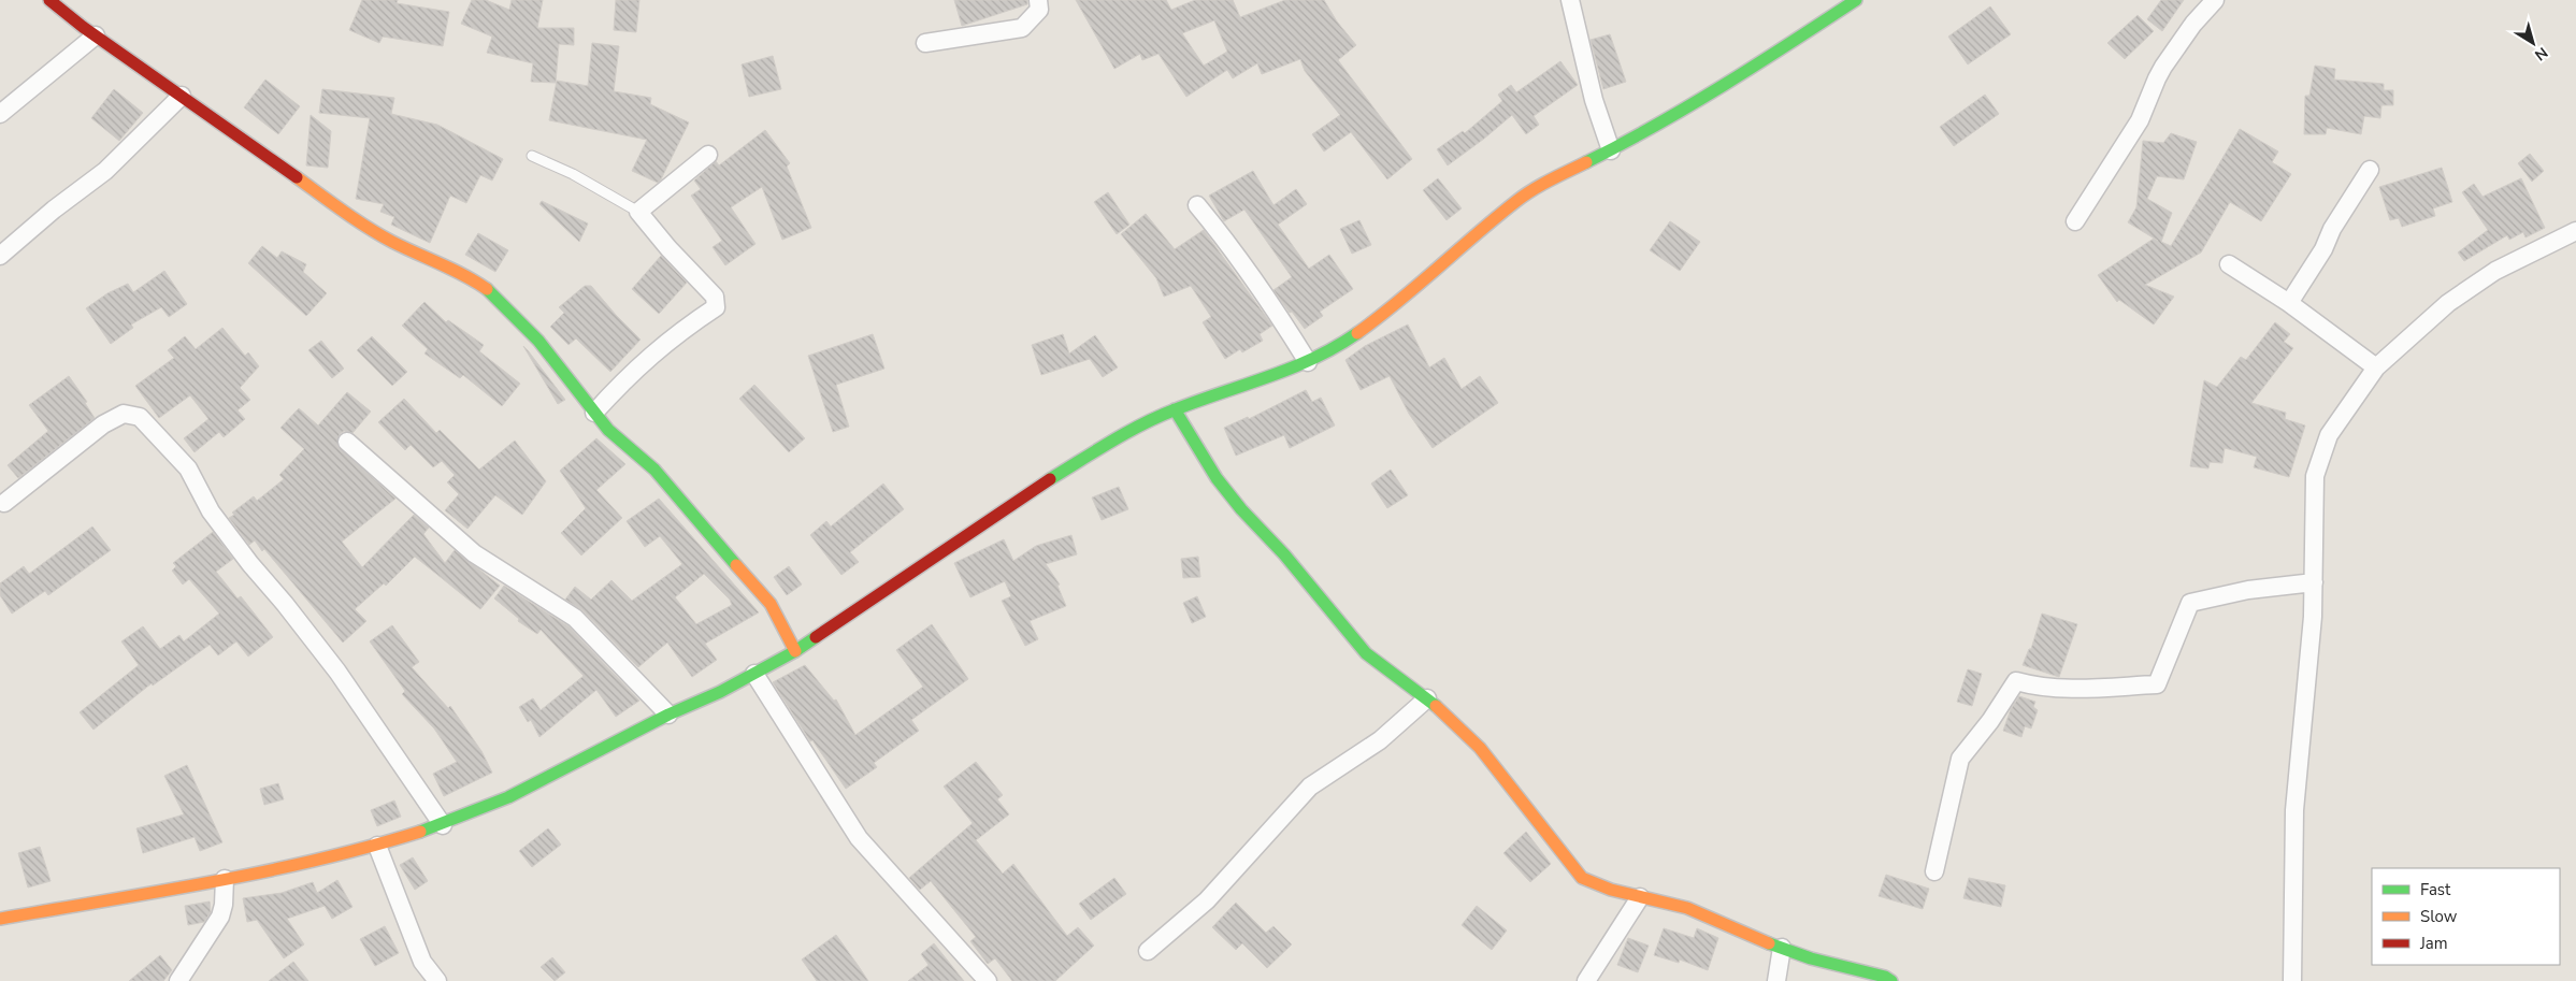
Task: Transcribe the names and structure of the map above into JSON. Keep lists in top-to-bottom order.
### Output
{
  "legend": ["Fast", "Slow", "Jam"],
  "north": "bottom right"
}
